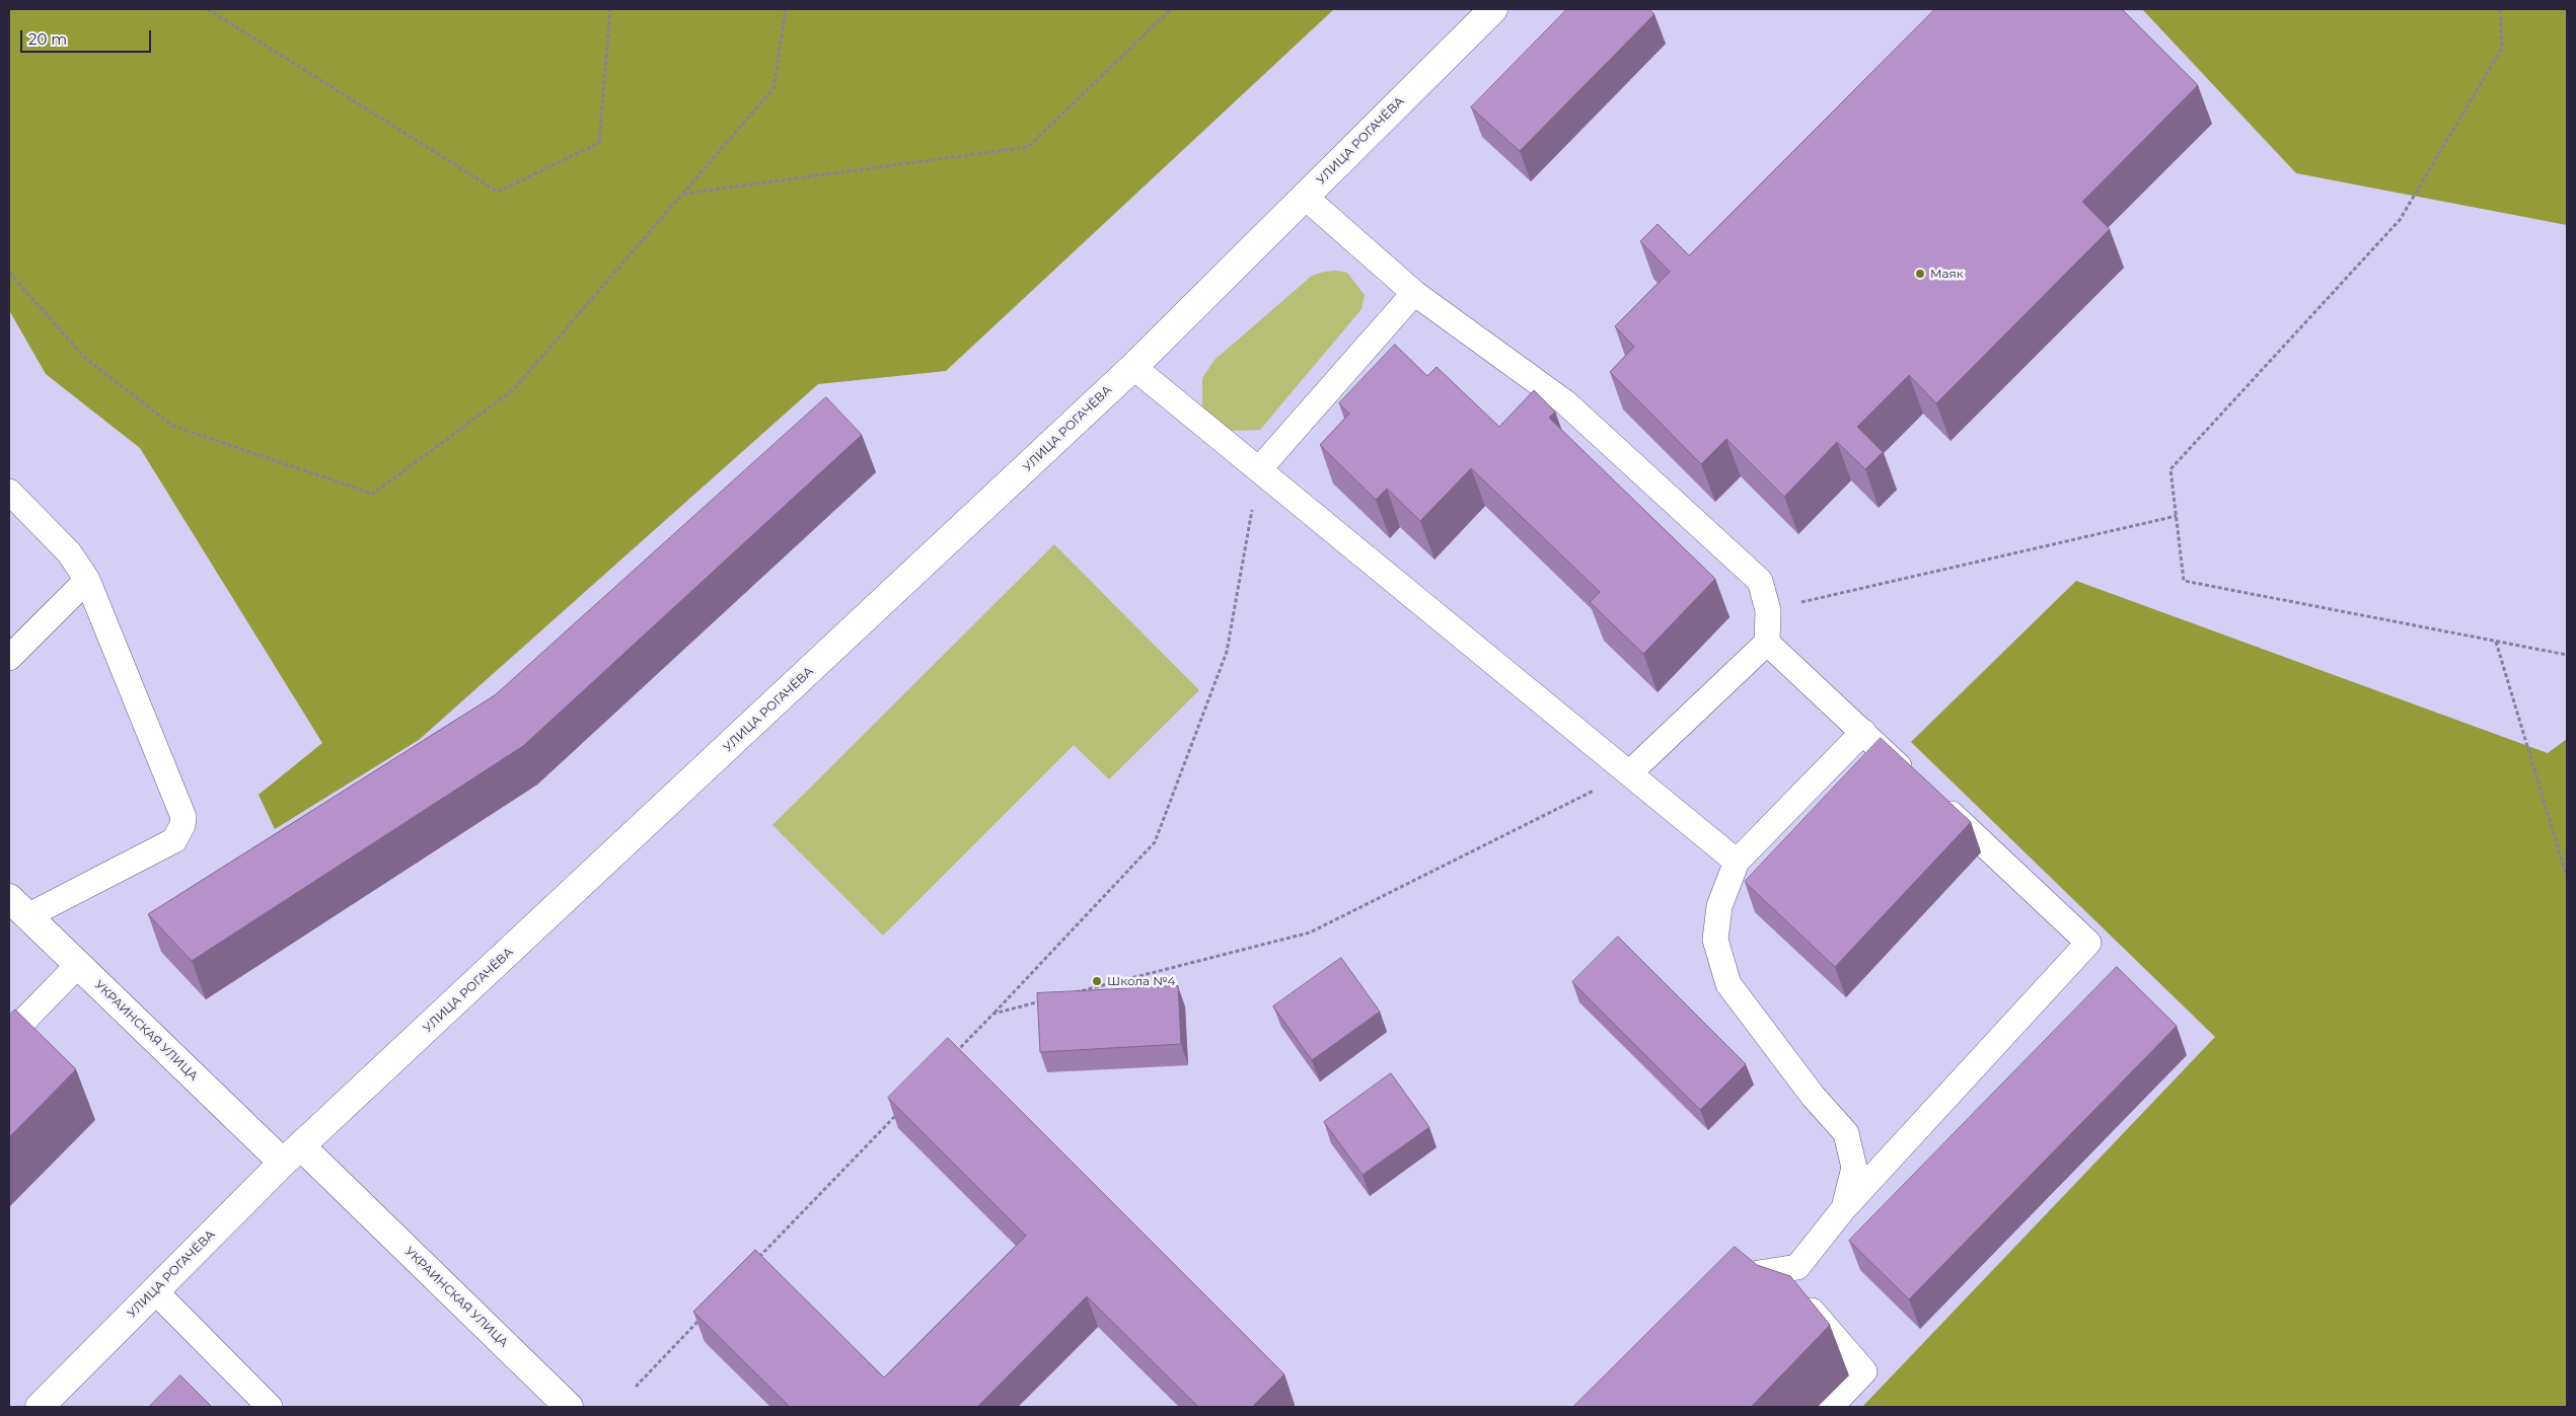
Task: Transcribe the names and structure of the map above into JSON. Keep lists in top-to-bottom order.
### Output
{
  "streets": {
    "street": ["УЛИЦА РОГАЧЁВА", "УКРАИНСКАЯ УЛИЦА"]
  },
  "crossings": [
    ["УЛИЦА РОГАЧЁВА", "УКРАИНСКАЯ УЛИЦА"]
  ],
  "places": ["Маяк", "Школа №4"],
  "scale_bar": "20 m"
}
